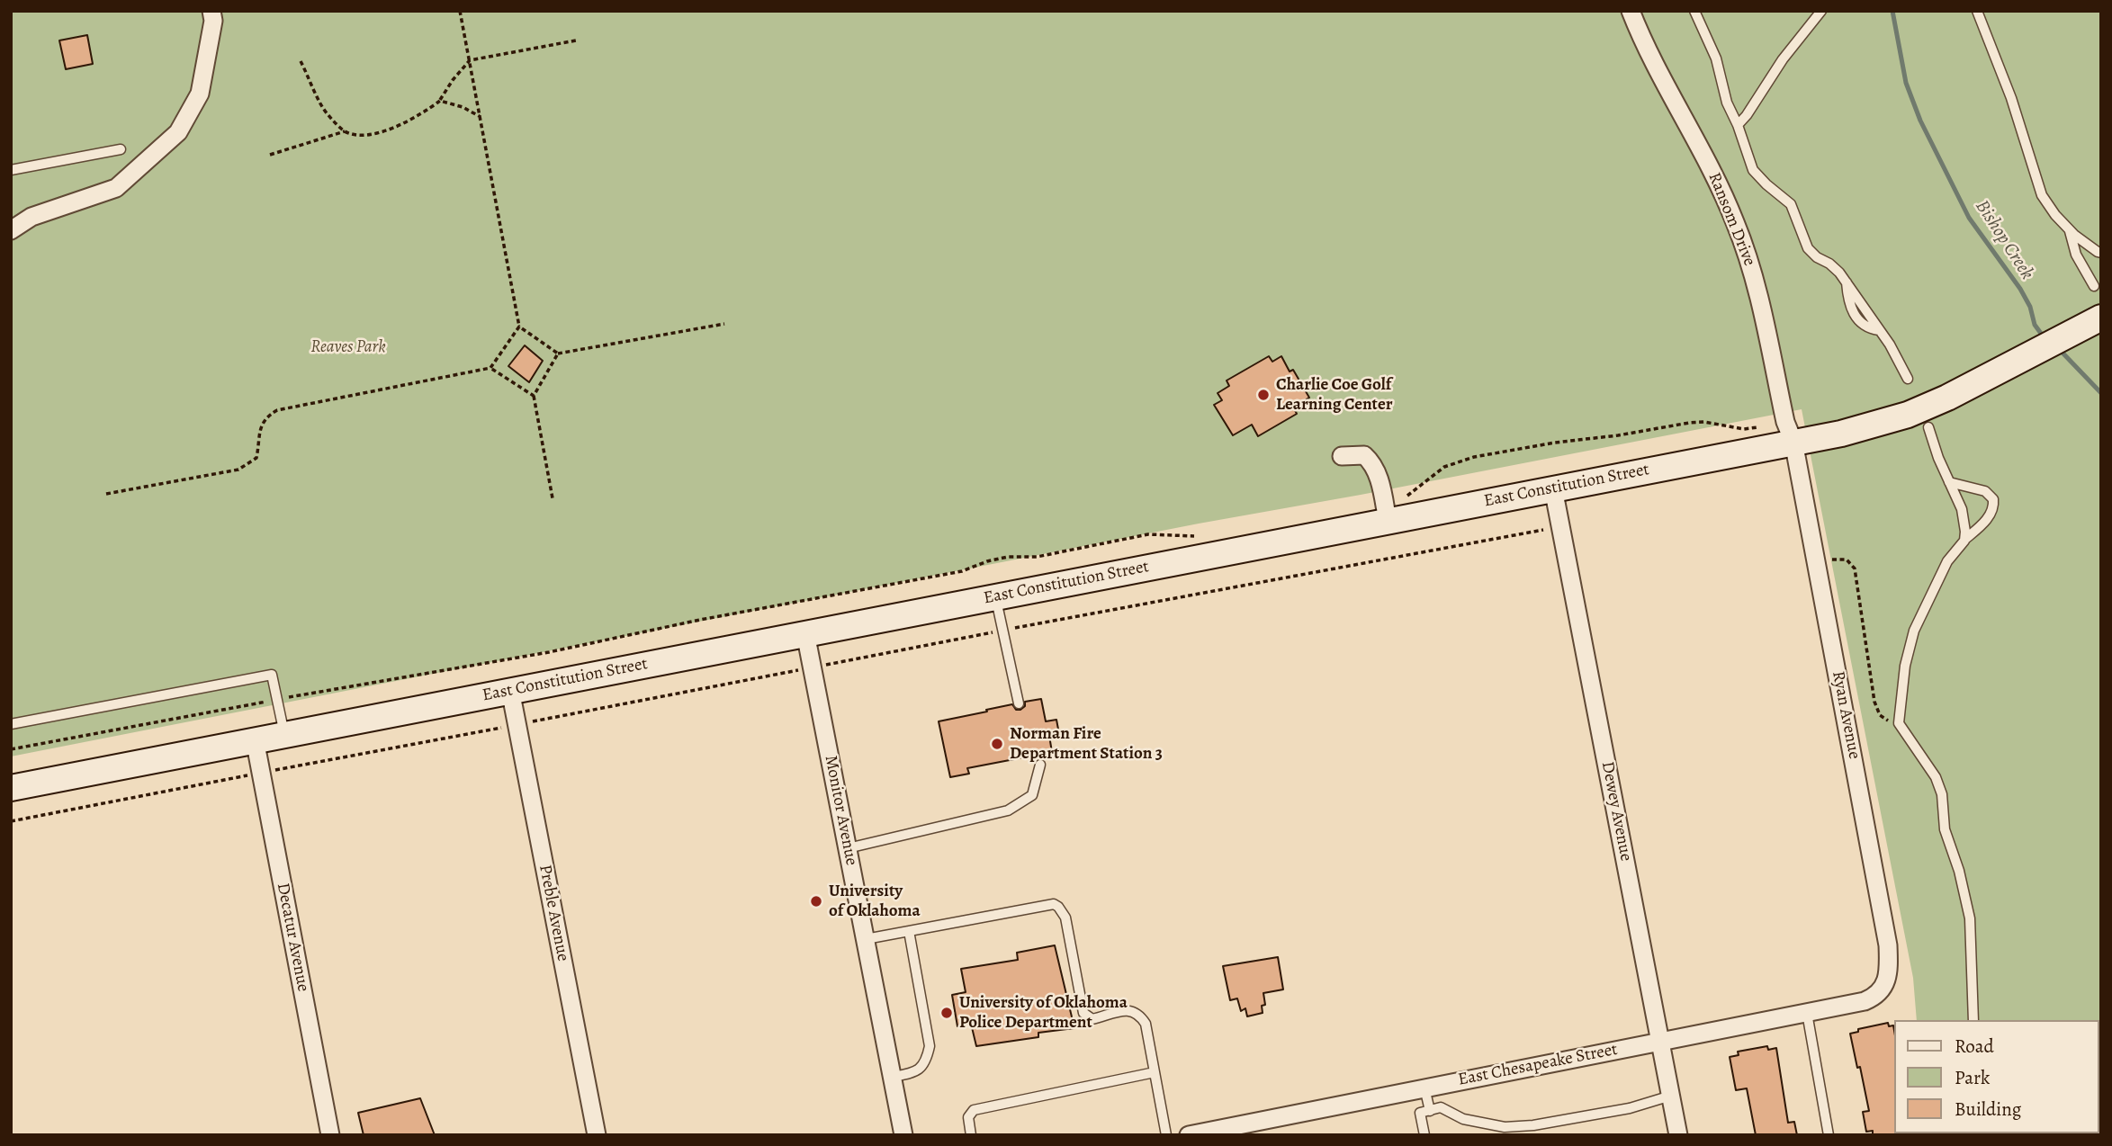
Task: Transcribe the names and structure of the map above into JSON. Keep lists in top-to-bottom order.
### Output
{
  "streets": {
    "main road": ["East Constitution Street"],
    "street": [
      "Ransom Drive",
      "Ryan Avenue",
      "Monitor Avenue",
      "Dewey Avenue",
      "Preble Avenue",
      "Decatur Avenue",
      "East Chesapeake Street"
    ]
  },
  "crossings": [
    ["Ransom Drive", "East Constitution Street"],
    ["Ransom Drive", "Ryan Avenue"],
    ["East Constitution Street", "Ryan Avenue"],
    ["East Constitution Street", "Monitor Avenue"],
    ["East Constitution Street", "Dewey Avenue"],
    ["East Constitution Street", "Preble Avenue"],
    ["East Constitution Street", "Decatur Avenue"],
    ["Ryan Avenue", "East Chesapeake Street"],
    ["Dewey Avenue", "East Chesapeake Street"]
  ],
  "water": ["Bishop Creek"],
  "parks": ["Reaves Park"],
  "places": [
    "Charlie Coe Golf Learning Center",
    "Norman Fire Department Station 3",
    "University of Oklahoma",
    "University of Oklahoma Police Department"
  ],
  "legend": ["Road", "Park", "Building"]
}
